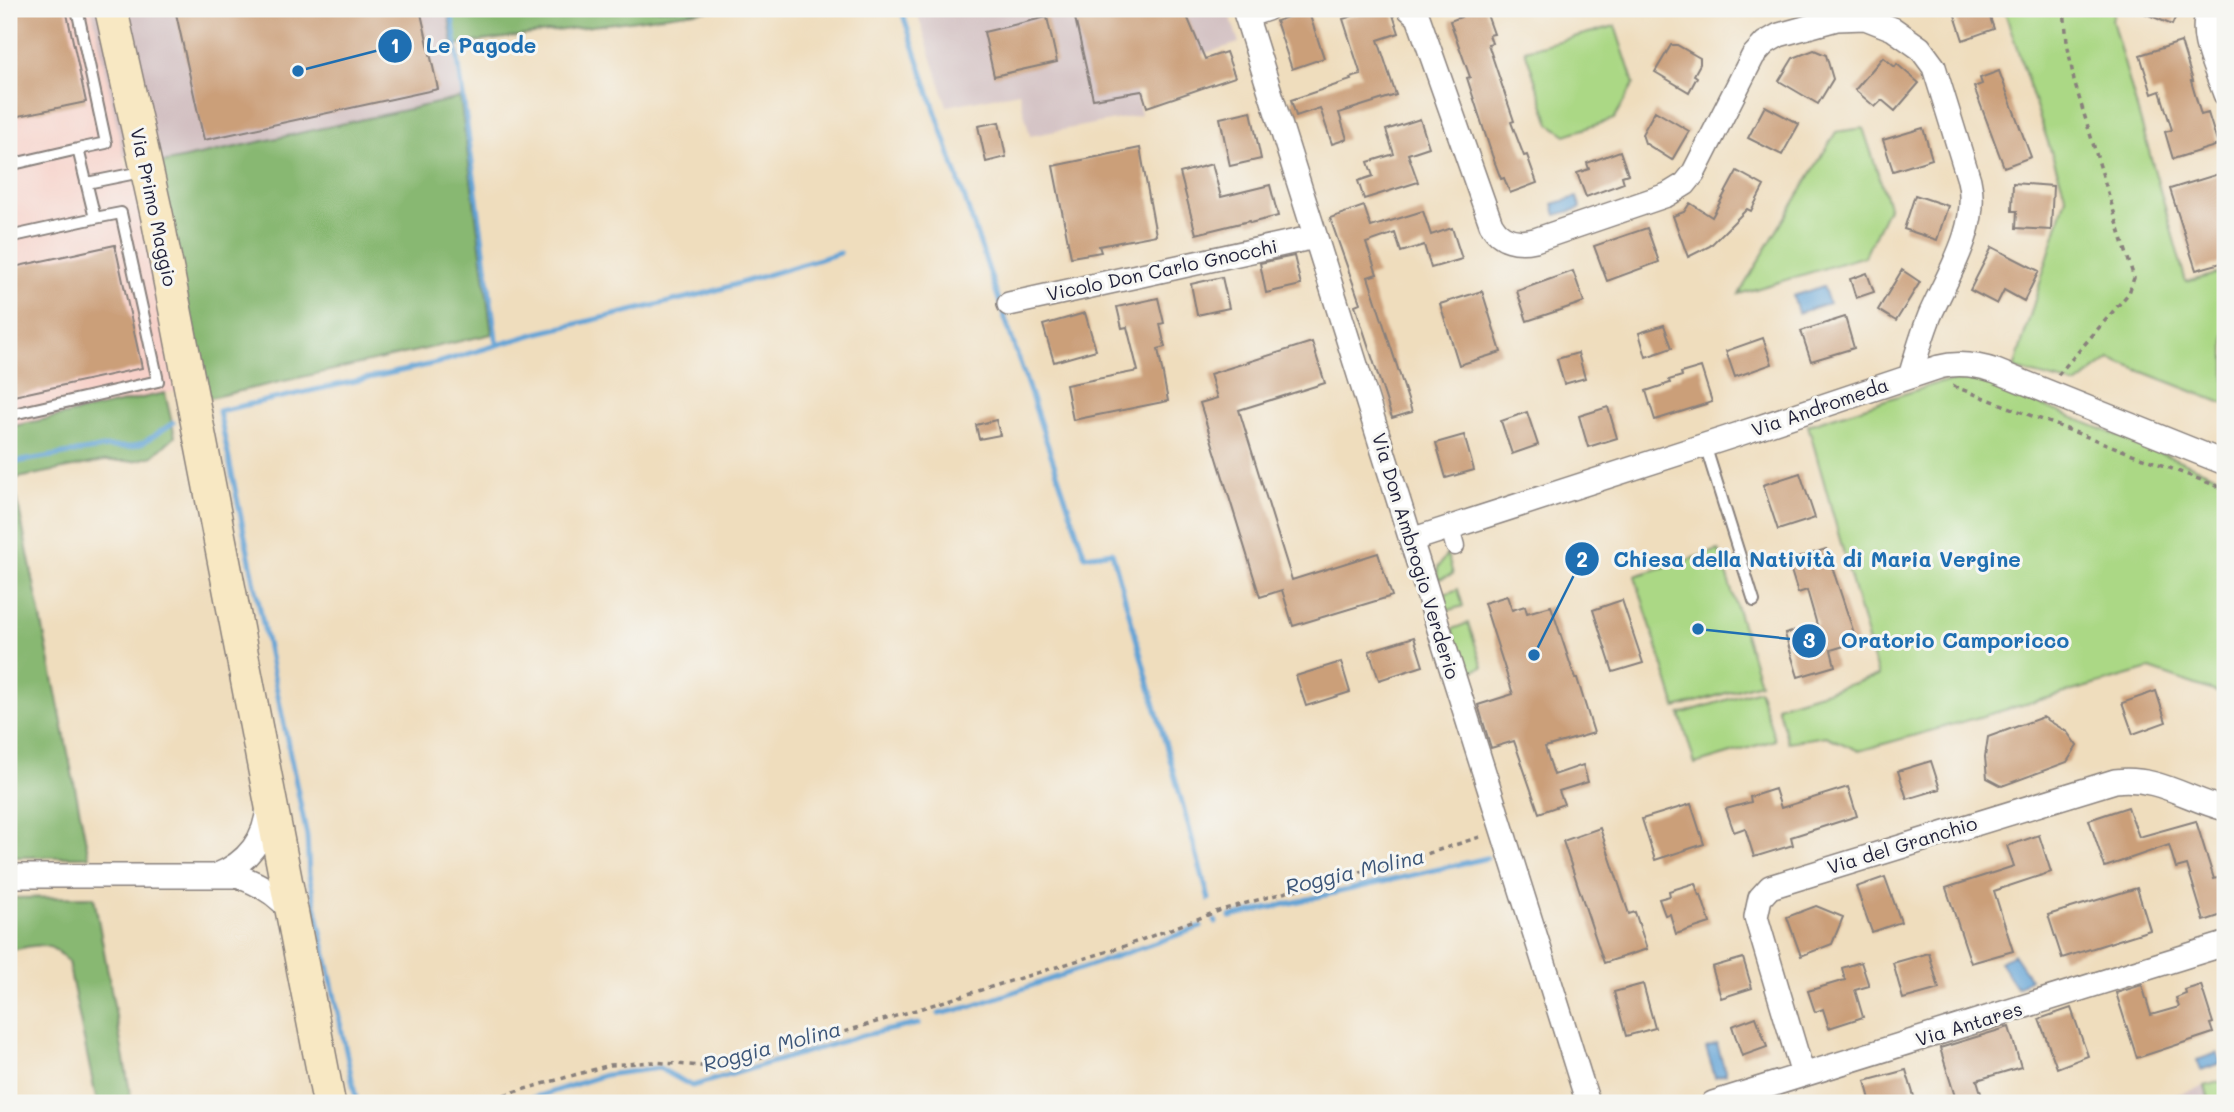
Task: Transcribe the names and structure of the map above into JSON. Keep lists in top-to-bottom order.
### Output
{
  "streets": {
    "main road": ["Via Primo Maggio"],
    "street": [
      "Vicolo Don Carlo Gnocchi",
      "Via Andromeda",
      "Via Don Ambrogio Verderio",
      "Via del Granchio",
      "Via Antares"
    ]
  },
  "crossings": [
    ["Vicolo Don Carlo Gnocchi", "Via Don Ambrogio Verderio"],
    ["Via Andromeda", "Via Don Ambrogio Verderio"],
    ["Via del Granchio", "Via Antares"]
  ],
  "water": ["Roggia Molina"],
  "places": ["Le Pagode", "Oratorio Camporicco", "Chiesa della Natività di Maria Vergine"]
}
